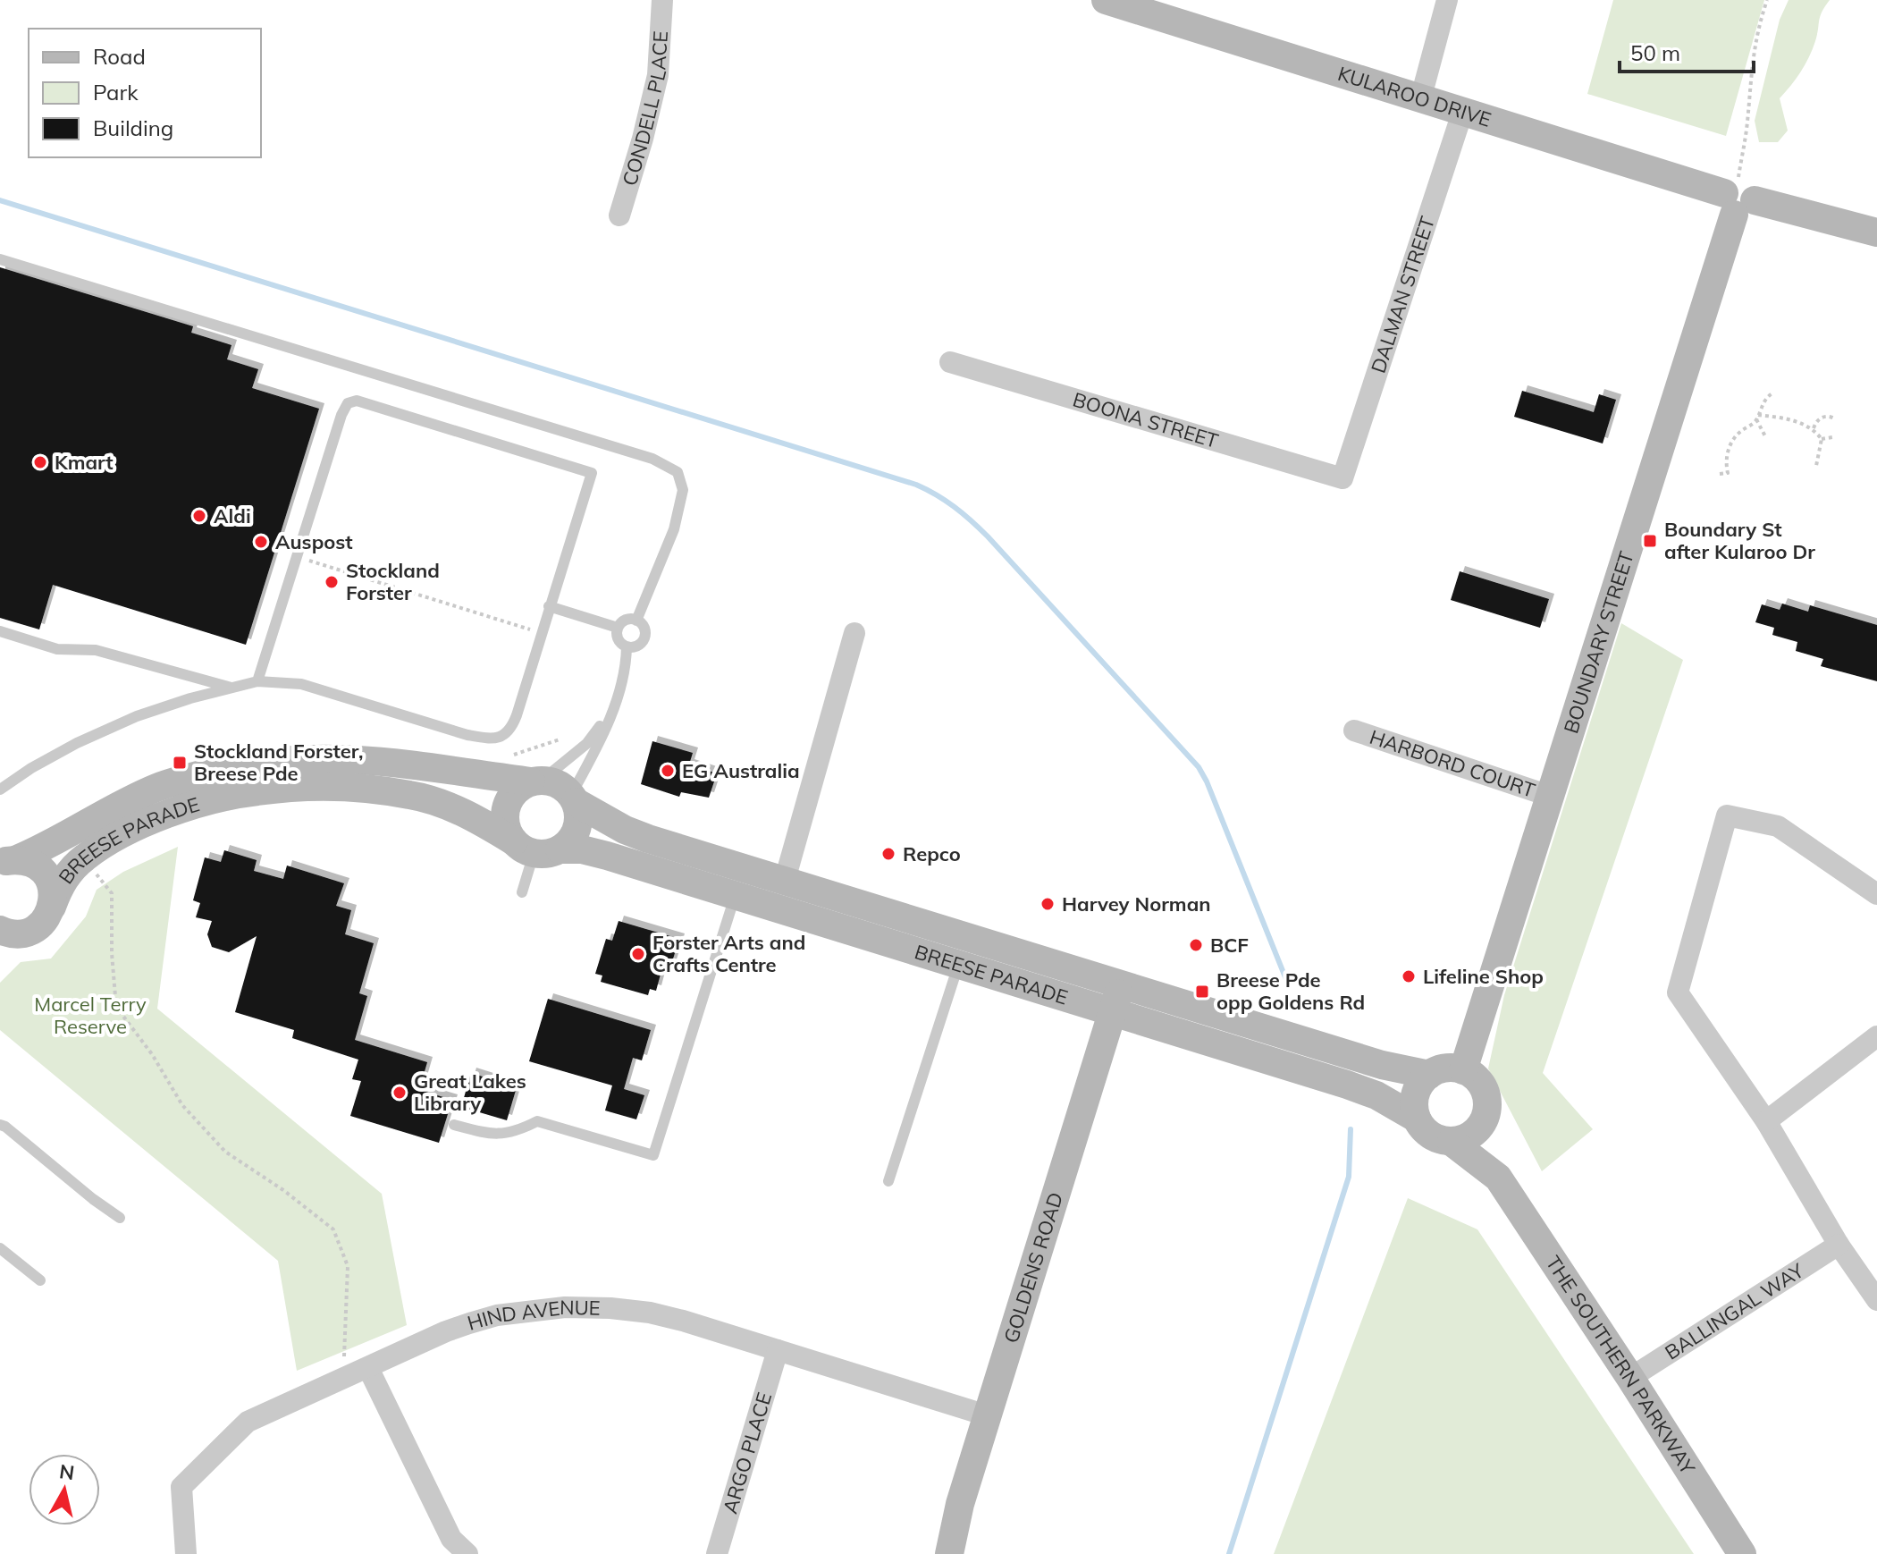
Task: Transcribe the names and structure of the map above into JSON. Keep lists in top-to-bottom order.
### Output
{
  "streets": {
    "main road": [
      "KULAROO DRIVE",
      "BOUNDARY STREET",
      "BREESE PARADE",
      "GOLDENS ROAD",
      "THE SOUTHERN PARKWAY"
    ],
    "street": [
      "CONDELL PLACE",
      "DALMAN STREET",
      "BOONA STREET",
      "HARBORD COURT",
      "BALLINGAL WAY",
      "HIND AVENUE",
      "ARGO PLACE"
    ]
  },
  "crossings": [
    ["KULAROO DRIVE", "DALMAN STREET"],
    ["KULAROO DRIVE", "BOUNDARY STREET"],
    ["DALMAN STREET", "BOONA STREET"],
    ["BOUNDARY STREET", "HARBORD COURT"],
    ["BOUNDARY STREET", "BREESE PARADE"],
    ["BOUNDARY STREET", "THE SOUTHERN PARKWAY"],
    ["BREESE PARADE", "GOLDENS ROAD"],
    ["BREESE PARADE", "THE SOUTHERN PARKWAY"],
    ["GOLDENS ROAD", "HIND AVENUE"],
    ["BALLINGAL WAY", "THE SOUTHERN PARKWAY"],
    ["HIND AVENUE", "ARGO PLACE"]
  ],
  "parks": ["Marcel Terry Reserve"],
  "places": {
    "other": [
      "Kmart",
      "Aldi",
      "Auspost",
      "Stockland Forster",
      "EG Australia",
      "Repco",
      "Harvey Norman",
      "BCF",
      "Forster Arts and Crafts Centre",
      "Lifeline Shop",
      "Great Lakes Library"
    ],
    "transit": ["Boundary St after Kularoo Dr", "Stockland Forster, Breese Pde", "Breese Pde opp Goldens Rd"]
  },
  "legend": ["Road", "Park", "Building"],
  "scale_bar": "50 m",
  "north": "top"
}
